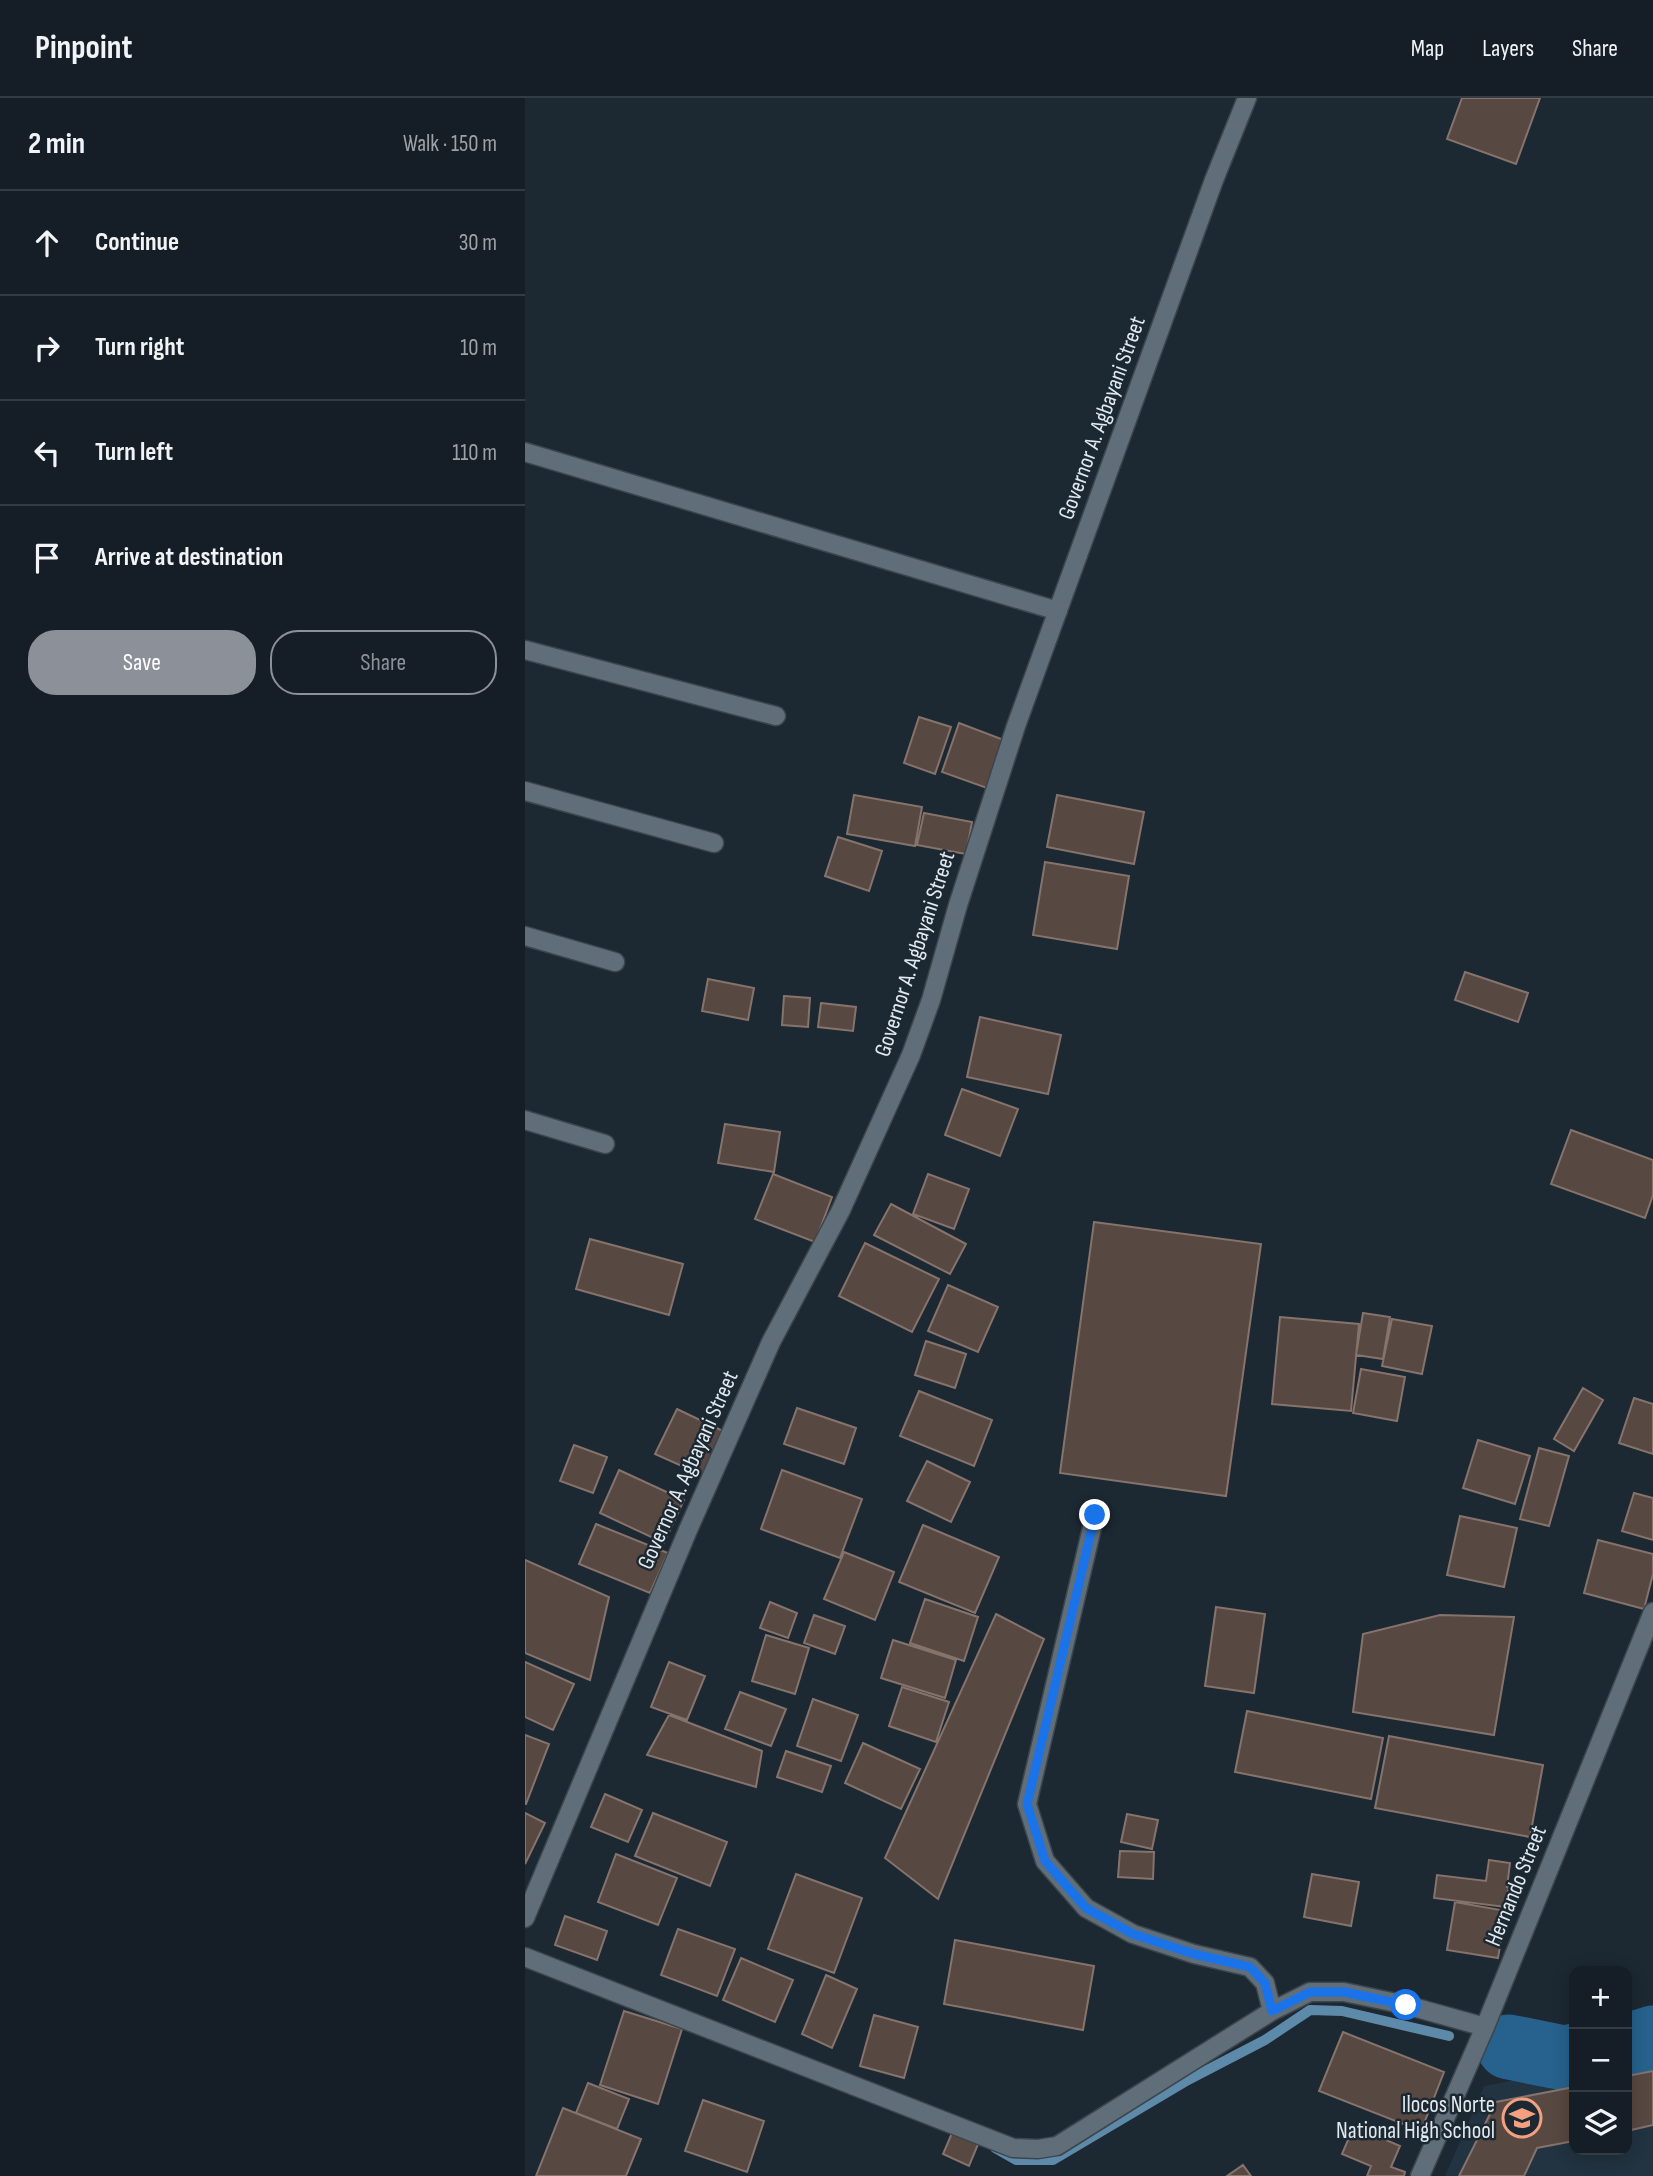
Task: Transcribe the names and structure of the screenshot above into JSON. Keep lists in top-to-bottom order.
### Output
{
  "streets": {
    "street": ["Governor A. Agbayani Street", "Hernando Street"]
  },
  "places": {
    "school or university": ["Ilocos Norte National High School"]
  },
  "page": {
    "header": "Pinpoint",
    "nav": ["Map", "Layers", "Share"],
    "heading": ["2 min", "Walk · 150 m"],
    "list": [
      ["Continue", "30 m"],
      ["Turn right", "10 m"],
      ["Turn left", "110 m"],
      "Arrive at destination"
    ],
    "buttons": ["Save", "Share"],
    "map_buttons": ["+", "−"]
  }
}
